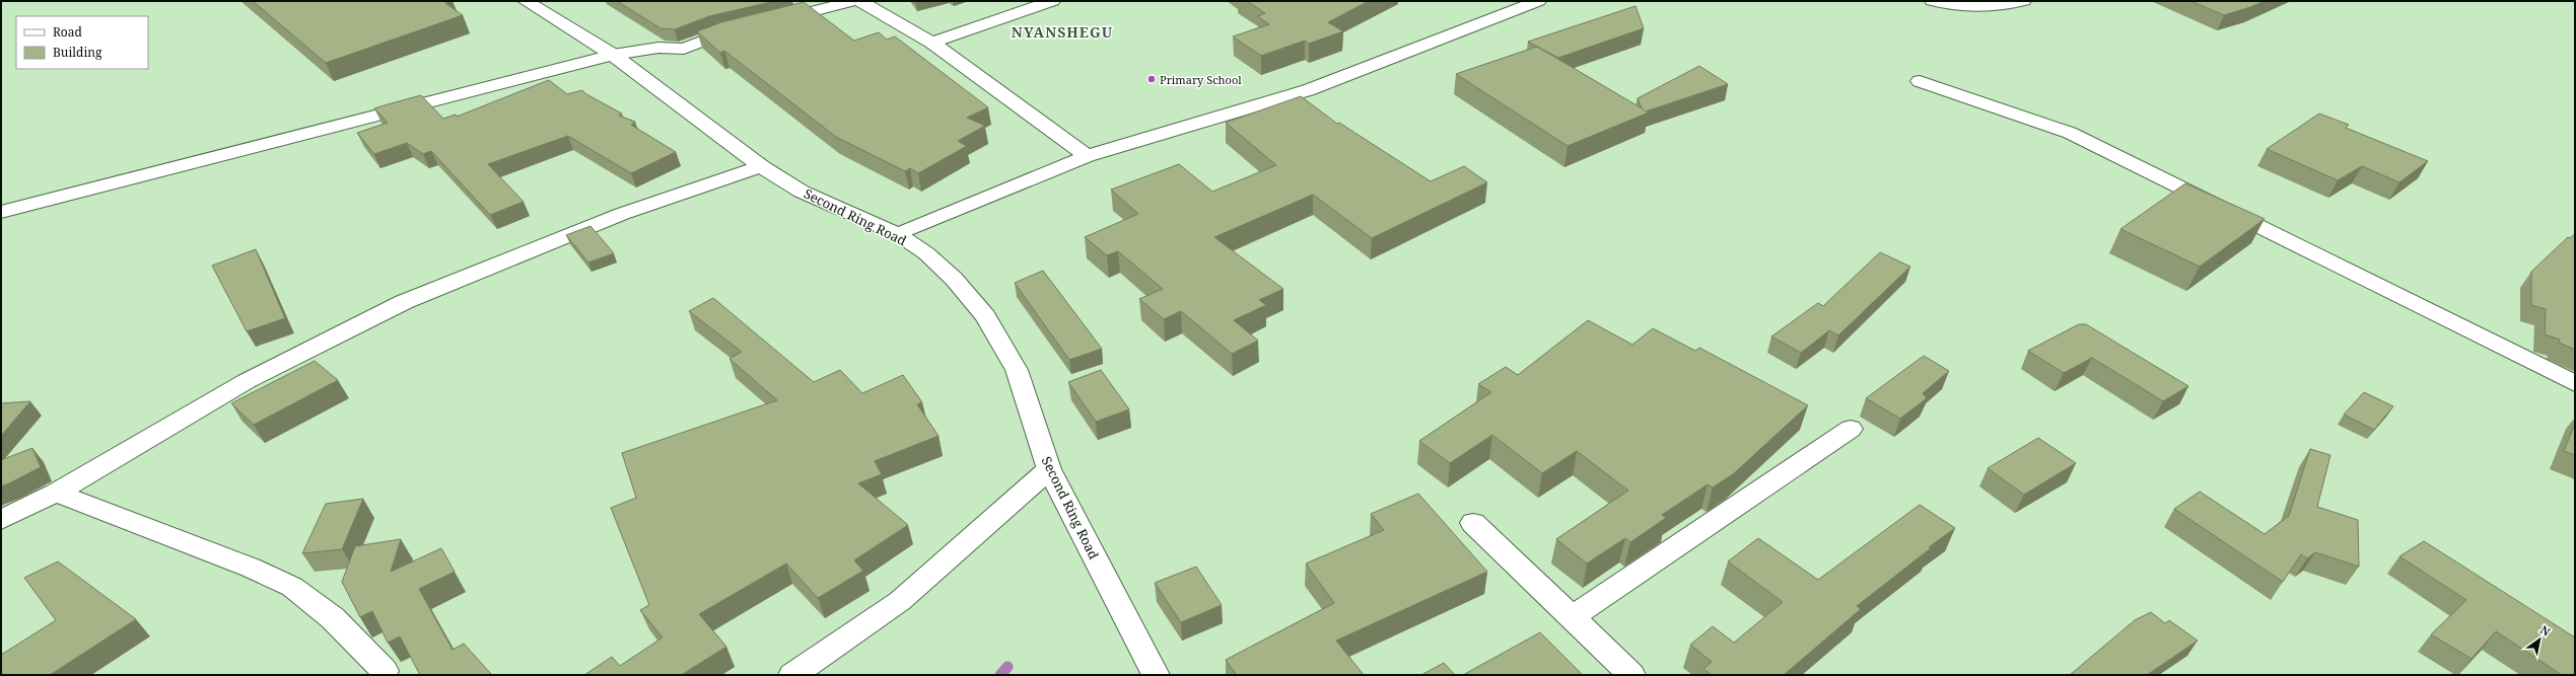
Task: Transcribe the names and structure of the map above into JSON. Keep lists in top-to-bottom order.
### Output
{
  "streets": {
    "street": ["Second Ring Road"]
  },
  "districts": ["NYANSHEGU"],
  "places": ["Primary School"],
  "legend": ["Road", "Building"],
  "north": "top right"
}
